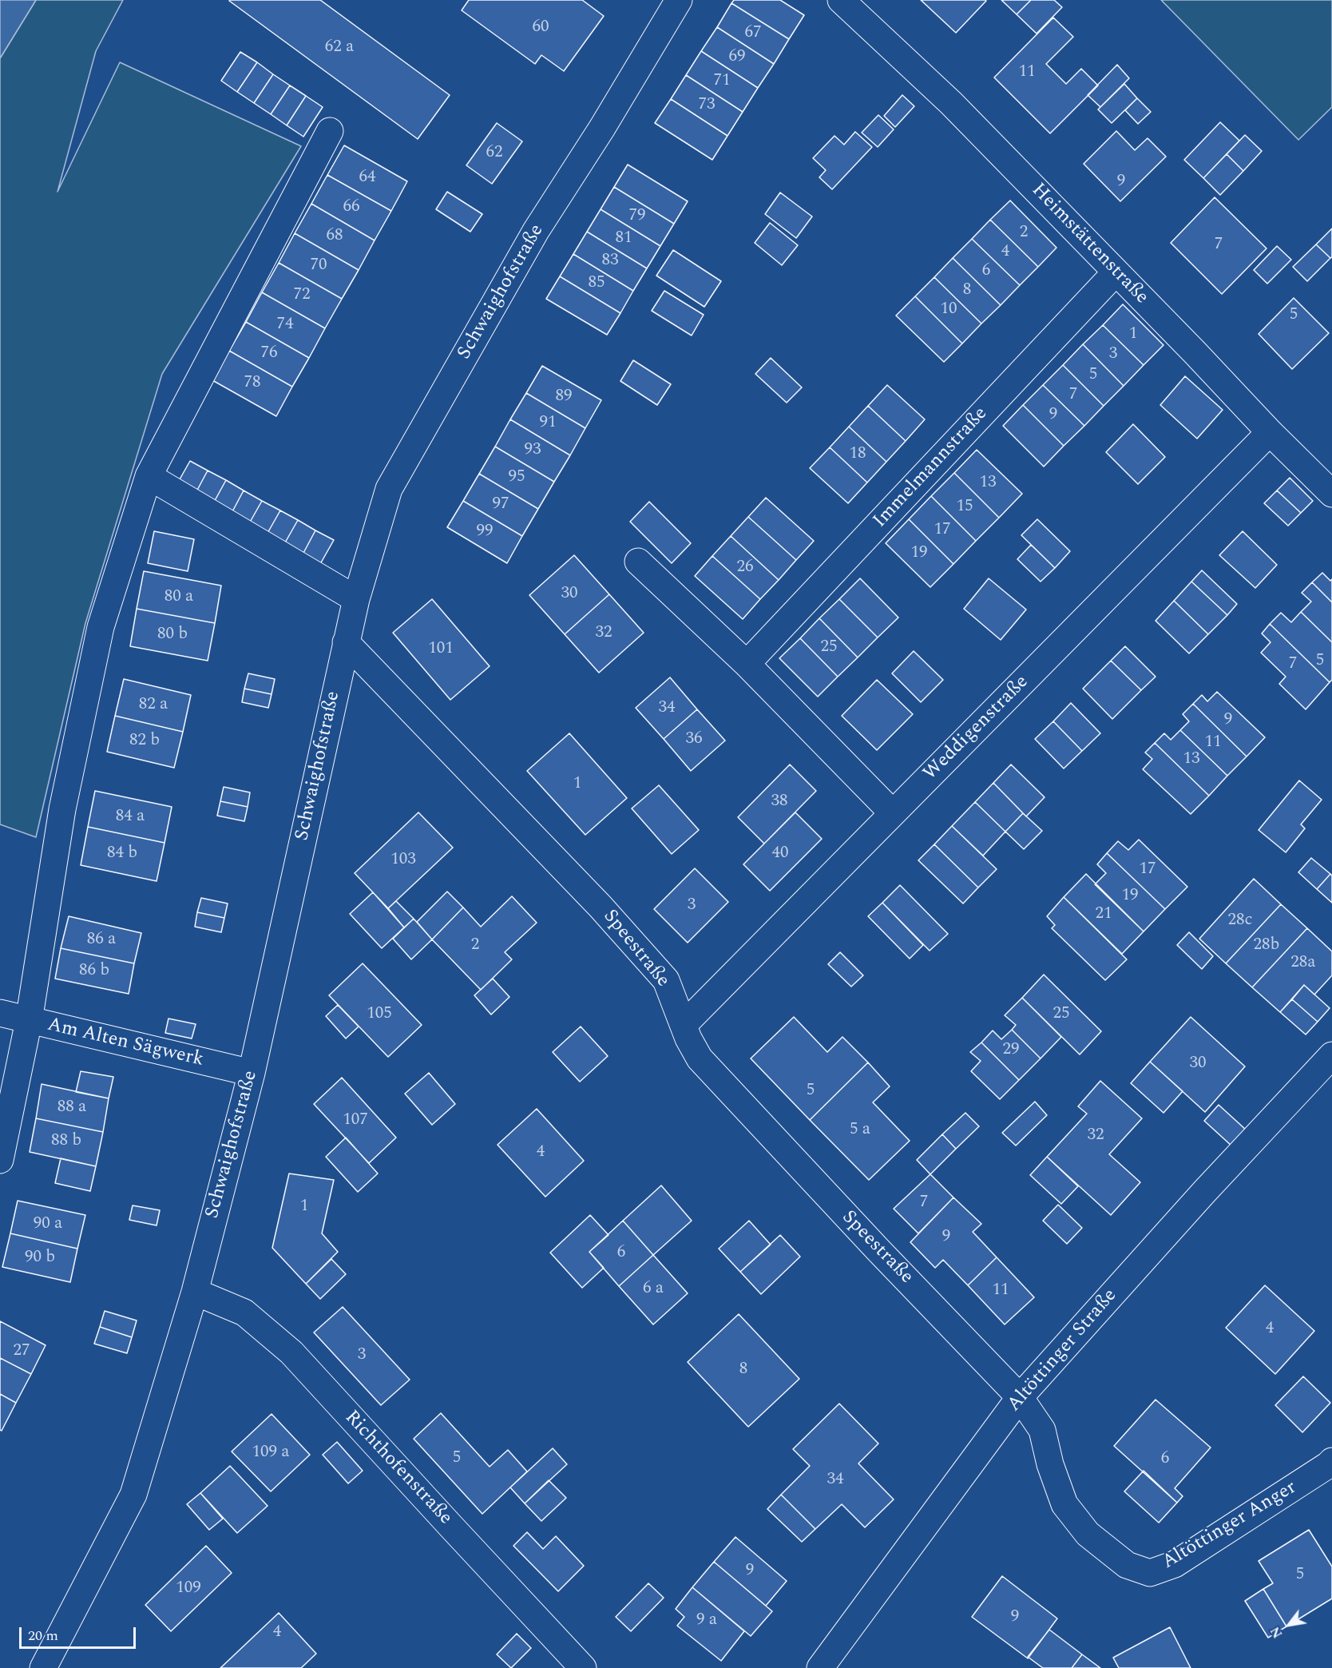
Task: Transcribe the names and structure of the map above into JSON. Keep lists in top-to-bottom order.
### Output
{
  "streets": {
    "street": [
      "Heimstättenstraße",
      "Schwaighofstraße",
      "Immelmannstraße",
      "Weddigenstraße",
      "Speestraße",
      "Am Alten Sägwerk",
      "Altöttinger Straße",
      "Richthofenstraße",
      "Altöttinger Anger"
    ]
  },
  "crossings": [
    ["Heimstättenstraße", "Immelmannstraße"],
    ["Heimstättenstraße", "Weddigenstraße"],
    ["Schwaighofstraße", "Speestraße"],
    ["Schwaighofstraße", "Am Alten Sägwerk"],
    ["Schwaighofstraße", "Richthofenstraße"],
    ["Weddigenstraße", "Speestraße"],
    ["Speestraße", "Altöttinger Straße"],
    ["Speestraße", "Altöttinger Anger"],
    ["Altöttinger Straße", "Altöttinger Anger"]
  ],
  "house_numbers": [
    "60",
    "67",
    "62 a",
    "69",
    "11",
    "71",
    "73",
    "62",
    "64",
    "9",
    "66",
    "79",
    "2",
    "68",
    "81",
    "7",
    "4",
    "83",
    "70",
    "6",
    "85",
    "8",
    "72",
    "10",
    "5",
    "74",
    "1",
    "76",
    "3",
    "5",
    "78",
    "7",
    "89",
    "9",
    "91",
    "93",
    "18",
    "95",
    "13",
    "97",
    "15",
    "17",
    "99",
    "19",
    "26",
    "30",
    "80 a",
    "32",
    "80 b",
    "25",
    "101",
    "5",
    "7",
    "82 a",
    "34",
    "9",
    "36",
    "82 b",
    "11",
    "13",
    "1",
    "38",
    "84 a",
    "84 b",
    "40",
    "103",
    "17",
    "19",
    "3",
    "21",
    "28c",
    "86 a",
    "2",
    "28b",
    "28a",
    "86 b",
    "105",
    "25",
    "29",
    "30",
    "5",
    "88 a",
    "107",
    "5 a",
    "32",
    "88 b",
    "4",
    "7",
    "1",
    "90 a",
    "9",
    "6",
    "90 b",
    "6 a",
    "11",
    "4",
    "27",
    "3",
    "8",
    "109 a",
    "5",
    "6",
    "34",
    "9",
    "5",
    "109",
    "9",
    "9 a",
    "4"
  ],
  "scale_bar": "20 m",
  "north": "bottom left"
}
